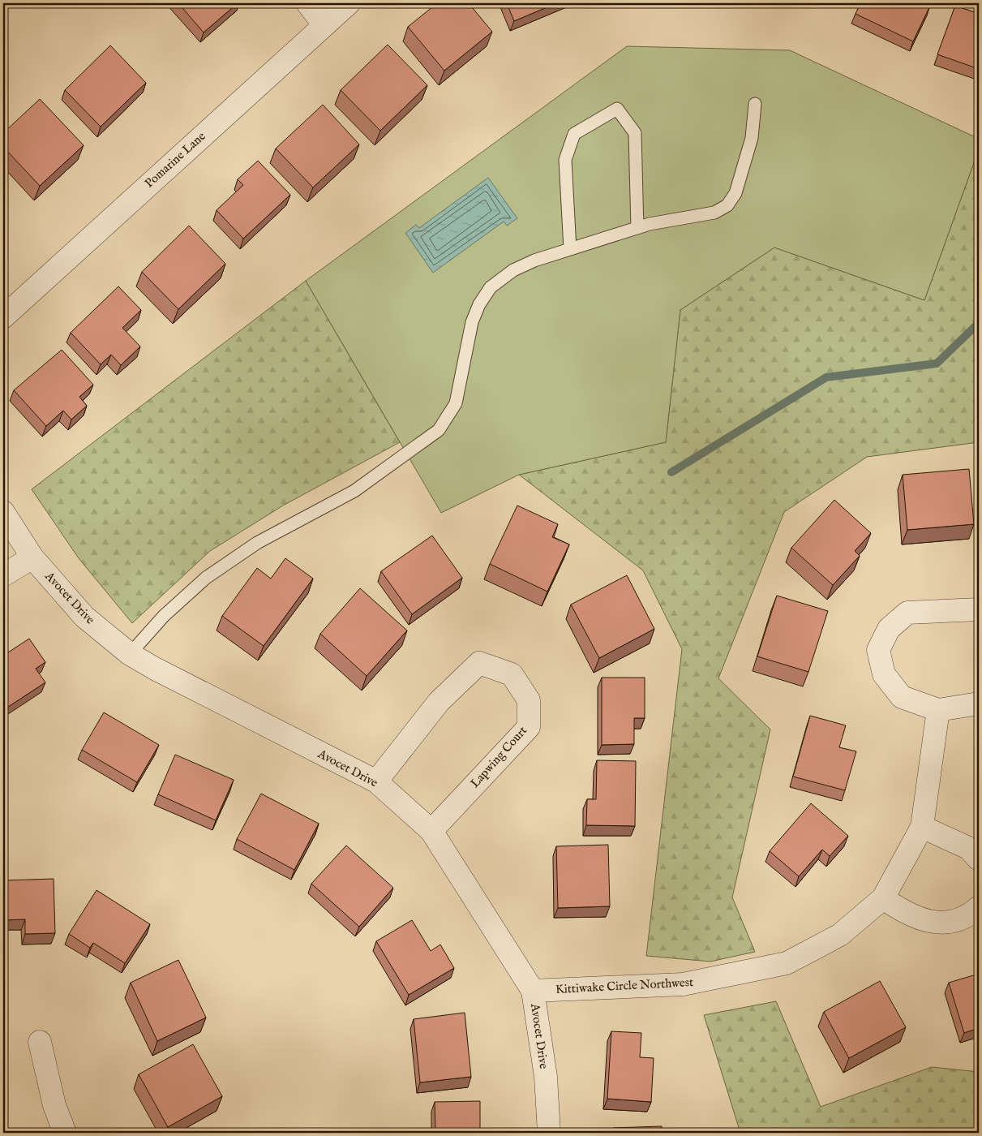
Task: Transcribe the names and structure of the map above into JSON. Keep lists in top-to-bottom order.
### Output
{
  "streets": {
    "street": [
      "Pomarine Lane",
      "Avocet Drive",
      "Lapwing Court",
      "Kittiwake Circle Northwest"
    ]
  },
  "crossings": [
    ["Avocet Drive", "Lapwing Court"],
    ["Avocet Drive", "Kittiwake Circle Northwest"]
  ]
}
